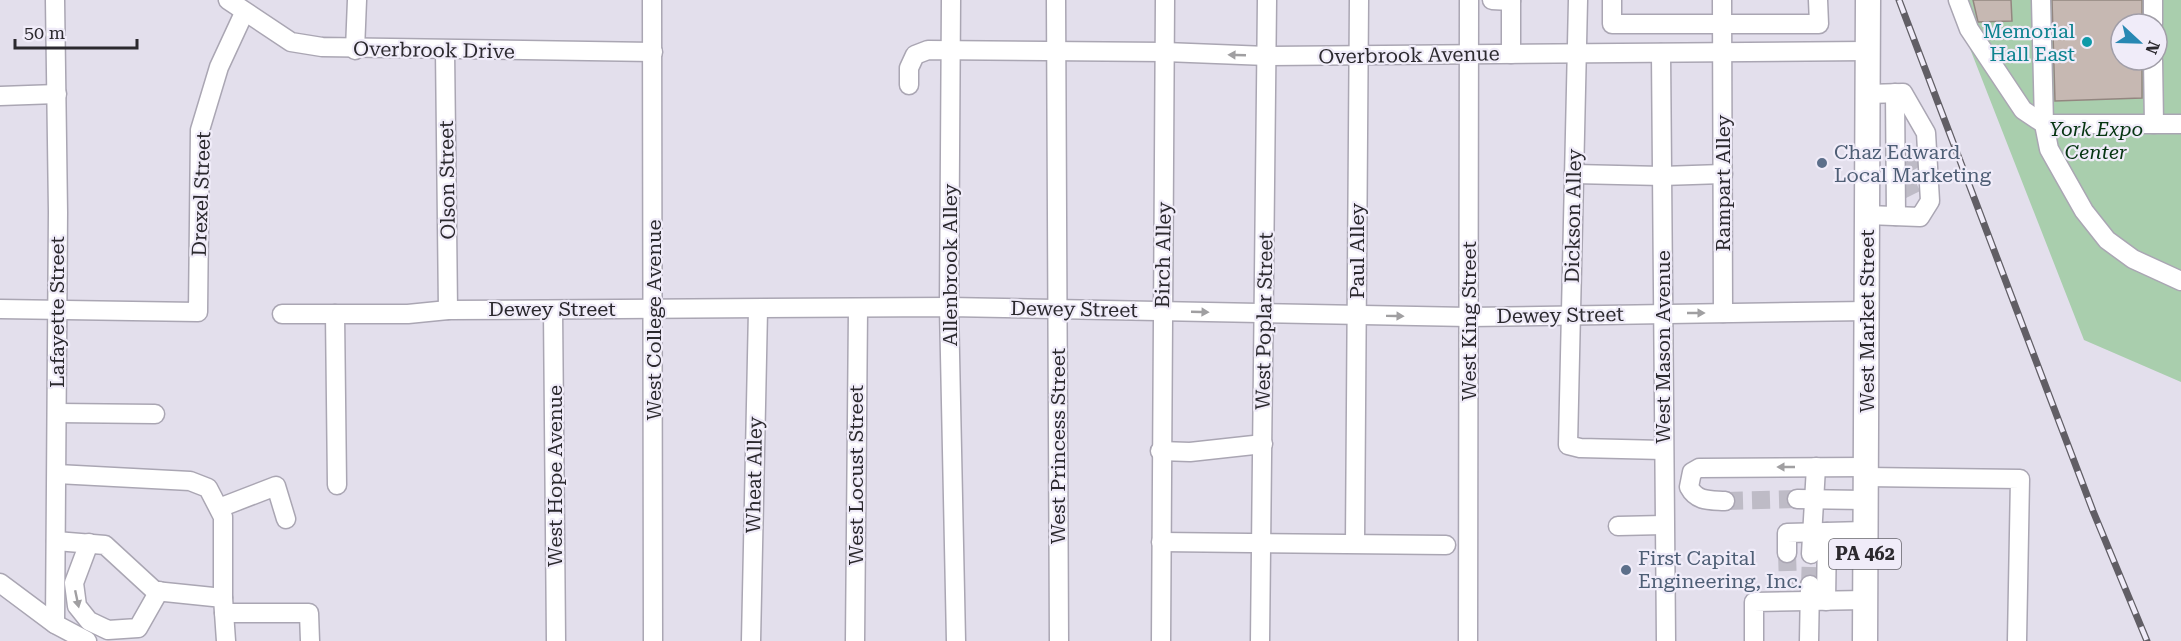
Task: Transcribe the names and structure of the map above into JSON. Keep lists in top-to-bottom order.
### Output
{
  "streets": {
    "main road": ["West Market Street", "PA 462"],
    "street": [
      "Overbrook Drive",
      "Overbrook Avenue",
      "Olson Street",
      "Rampart Alley",
      "Drexel Street",
      "Dickson Alley",
      "Paul Alley",
      "Birch Alley",
      "Allenbrook Alley",
      "Dewey Street",
      "Lafayette Street",
      "West College Avenue",
      "West Poplar Street",
      "West King Street",
      "West Mason Avenue",
      "West Princess Street",
      "Wheat Alley",
      "West Locust Street",
      "West Hope Avenue"
    ]
  },
  "crossings": [
    ["Overbrook Drive", "Olson Street"],
    ["Overbrook Drive", "Drexel Street"],
    ["Overbrook Drive", "West College Avenue"],
    ["Overbrook Avenue", "Rampart Alley"],
    ["Overbrook Avenue", "Dickson Alley"],
    ["Overbrook Avenue", "Paul Alley"],
    ["Overbrook Avenue", "Birch Alley"],
    ["Overbrook Avenue", "Allenbrook Alley"],
    ["Overbrook Avenue", "West Poplar Street"],
    ["Overbrook Avenue", "West King Street"],
    ["Overbrook Avenue", "West Market Street"],
    ["Overbrook Avenue", "West Mason Avenue"],
    ["Overbrook Avenue", "West Princess Street"],
    ["Olson Street", "Dewey Street"],
    ["Rampart Alley", "Dewey Street"],
    ["Drexel Street", "Lafayette Street"],
    ["Dickson Alley", "Dewey Street"],
    ["Dickson Alley", "West Mason Avenue"],
    ["Paul Alley", "Dewey Street"],
    ["Birch Alley", "Dewey Street"],
    ["Allenbrook Alley", "Dewey Street"],
    ["Dewey Street", "West College Avenue"],
    ["Dewey Street", "West Poplar Street"],
    ["Dewey Street", "West King Street"],
    ["Dewey Street", "West Market Street"],
    ["Dewey Street", "West Mason Avenue"],
    ["Dewey Street", "West Princess Street"],
    ["Dewey Street", "Wheat Alley"],
    ["Dewey Street", "West Locust Street"],
    ["Dewey Street", "West Hope Avenue"]
  ],
  "parks": ["York Expo Center"],
  "places": ["Memorial Hall East", "Chaz Edward Local Marketing", "First Capital Engineering, Inc."],
  "scale_bar": "50 m",
  "north": "right"
}
